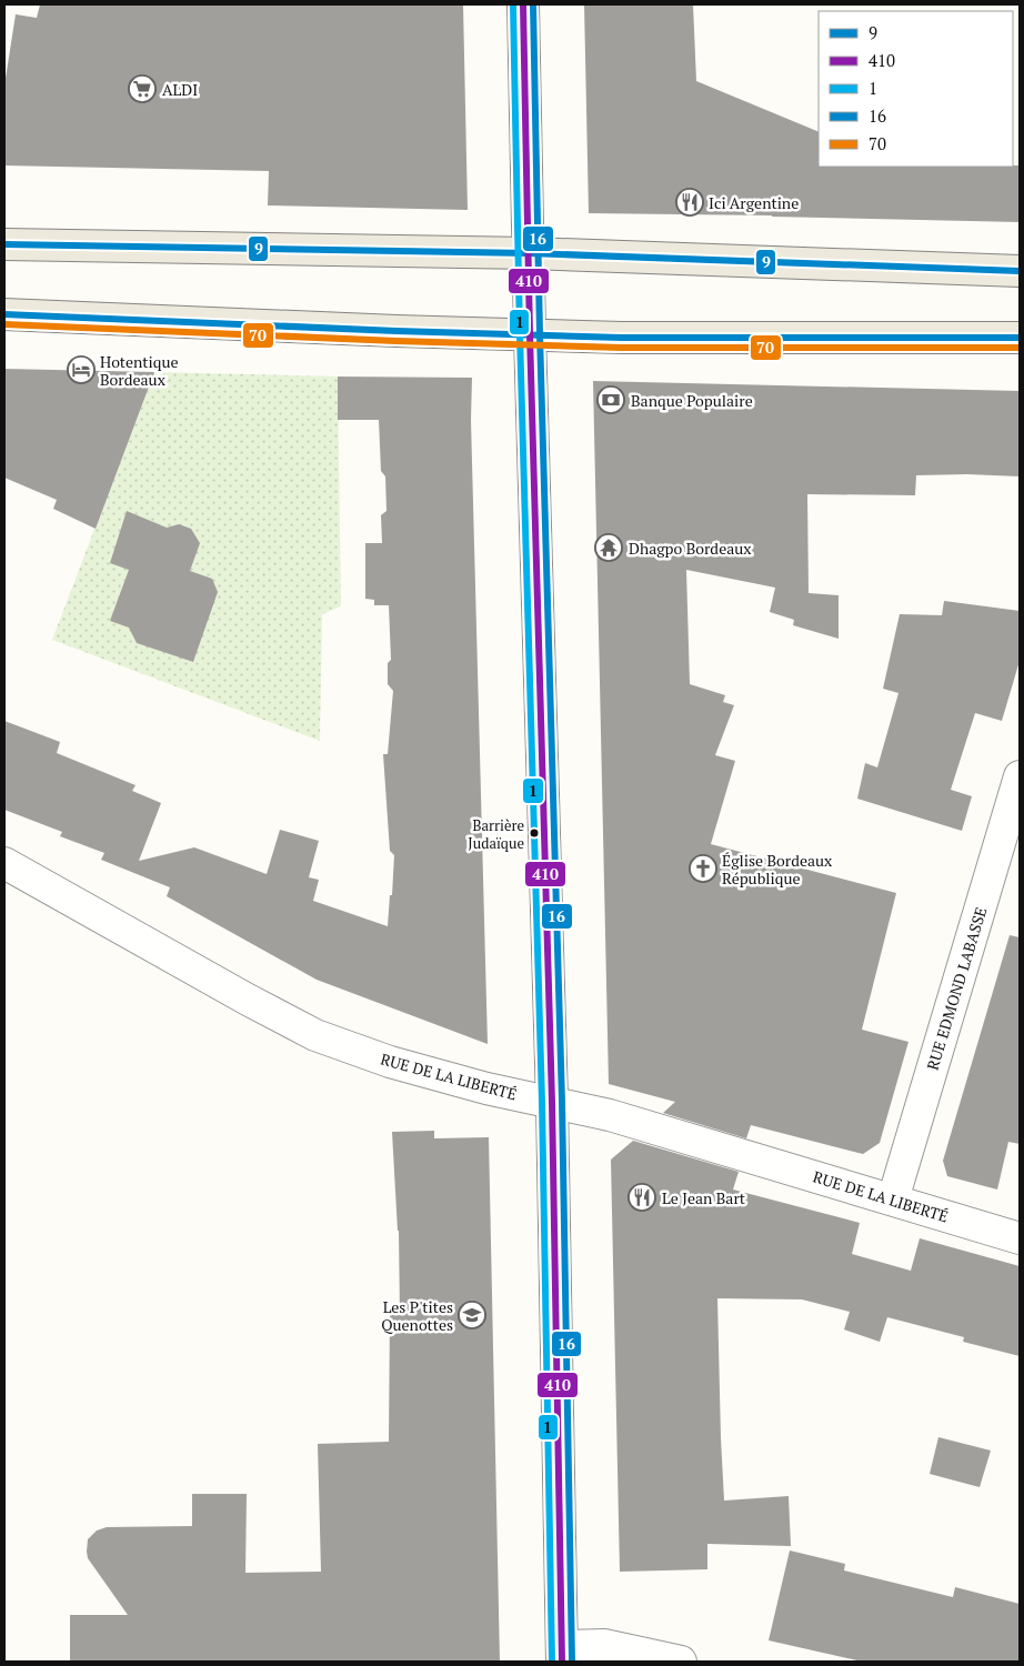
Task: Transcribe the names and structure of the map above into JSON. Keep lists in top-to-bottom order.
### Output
{
  "streets": {
    "street": ["RUE EDMOND LABASSE", "RUE DE LA LIBERTÉ"]
  },
  "crossings": [
    ["RUE EDMOND LABASSE", "RUE DE LA LIBERTÉ"]
  ],
  "places": {
    "supermarket": ["ALDI"],
    "restaurant": ["Ici Argentine", "Le Jean Bart"],
    "hotel": ["Hotentique Bordeaux"],
    "bank": ["Banque Populaire"],
    "temple": ["Dhagpo Bordeaux"],
    "other": ["Barrière Judaïque"],
    "church": ["Église Bordeaux République"],
    "school or university": ["Les P'tites Quenottes"]
  },
  "lines": [
    "transit line 410",
    "transit line 1",
    "transit line 16",
    "transit line 9",
    "transit line 70"
  ],
  "legend": [
    "9",
    "410",
    "1",
    "16",
    "70"
  ]
}
